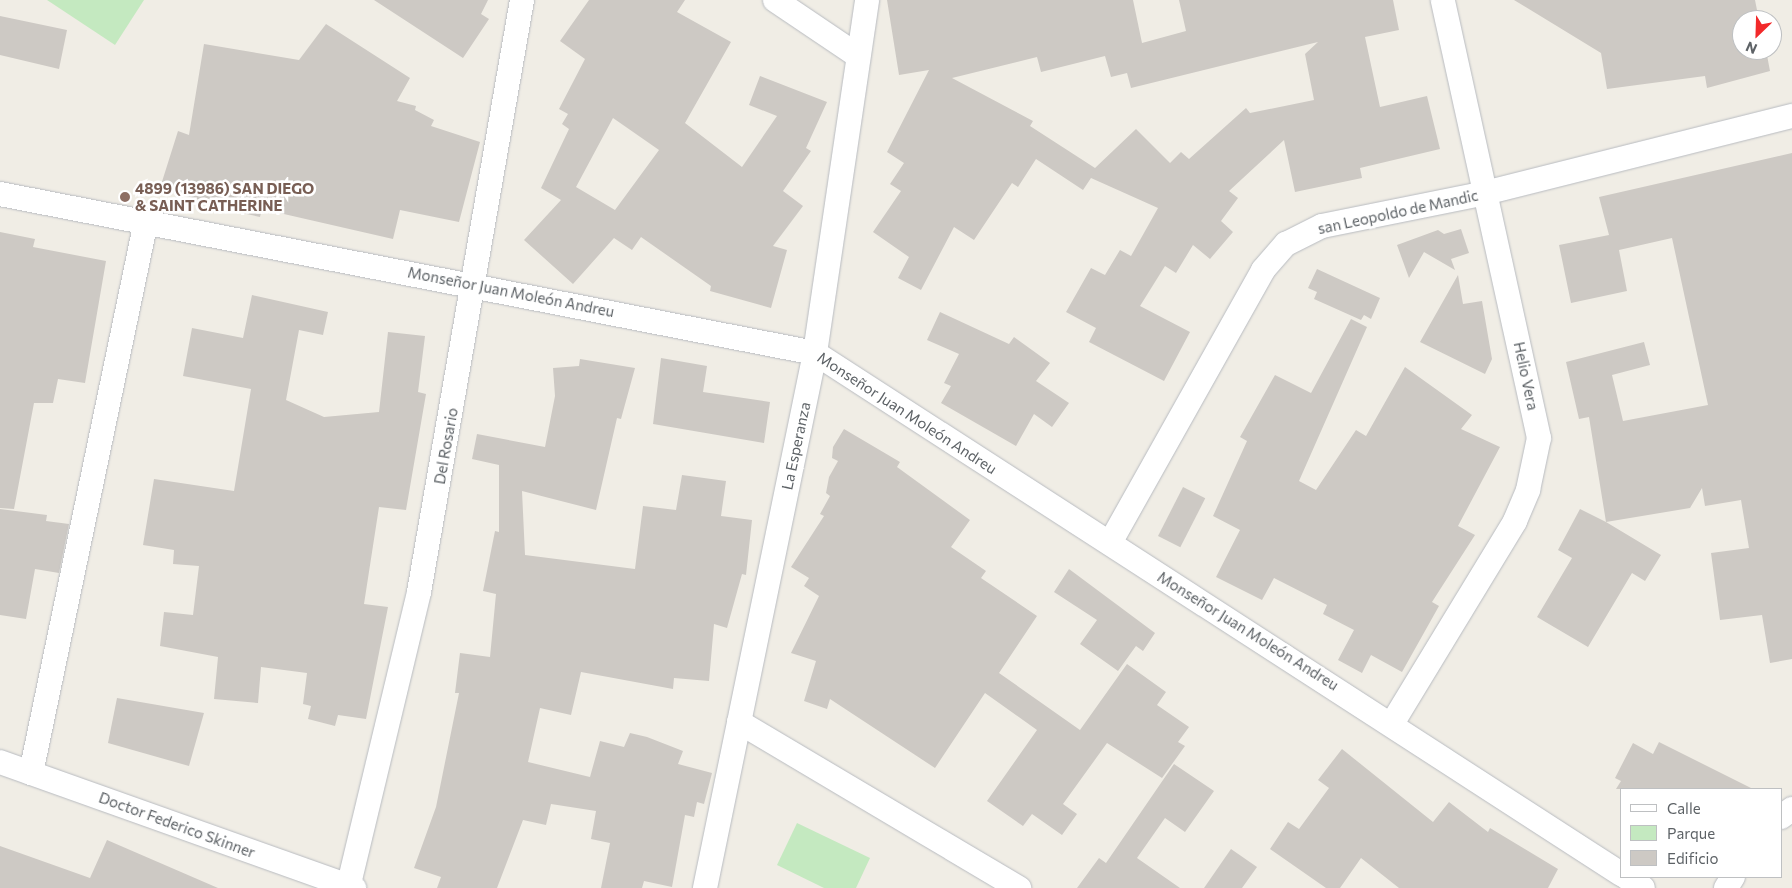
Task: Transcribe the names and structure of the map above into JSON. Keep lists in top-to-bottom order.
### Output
{
  "streets": {
    "street": [
      "san Leopoldo de Mandic",
      "Monseñor Juan Moleón Andreu",
      "Helio Vera",
      "Del Rosario",
      "La Esperanza",
      "Doctor Federico Skinner"
    ]
  },
  "crossings": [
    ["san Leopoldo de Mandic", "Monseñor Juan Moleón Andreu"],
    ["san Leopoldo de Mandic", "Helio Vera"],
    ["Monseñor Juan Moleón Andreu", "Helio Vera"],
    ["Monseñor Juan Moleón Andreu", "Del Rosario"],
    ["Monseñor Juan Moleón Andreu", "La Esperanza"],
    ["Del Rosario", "Doctor Federico Skinner"]
  ],
  "places": ["4899 (13986) SAN DIEGO & SAINT CATHERINE"],
  "legend": ["Calle", "Parque", "Edificio"],
  "north": "bottom left"
}
